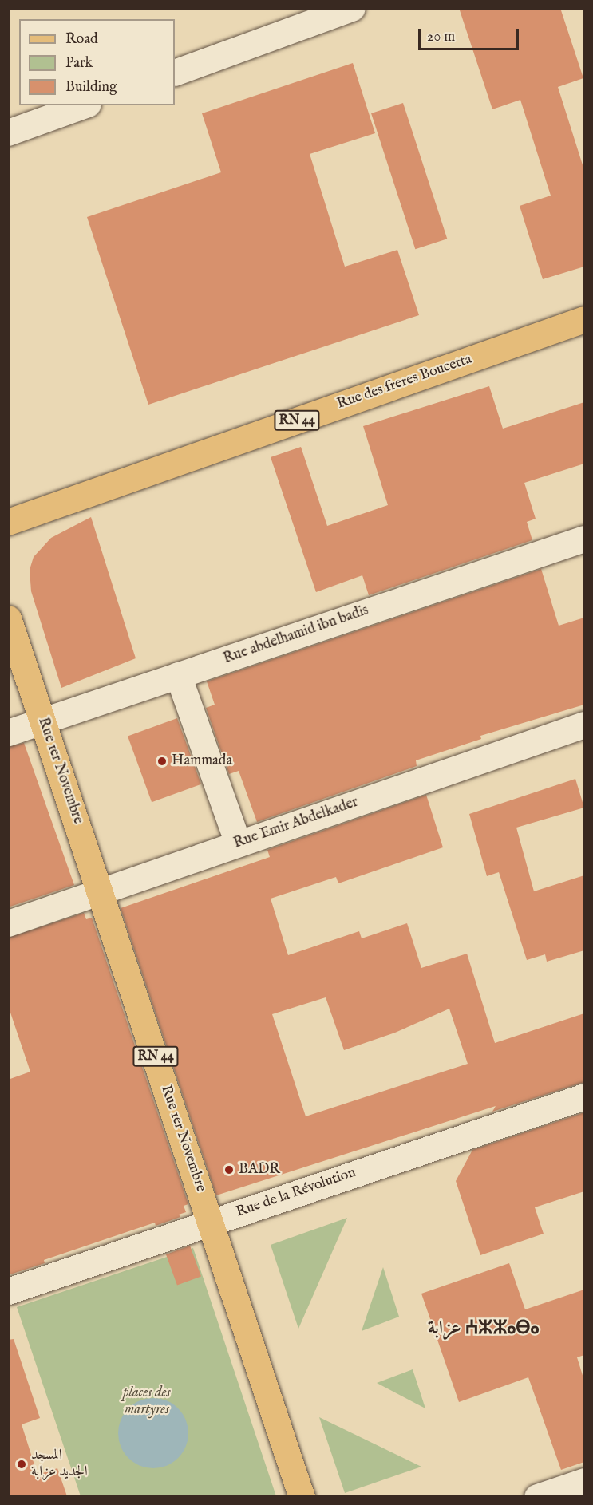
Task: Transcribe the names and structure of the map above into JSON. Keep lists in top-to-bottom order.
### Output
{
  "streets": {
    "main road": ["Rue des freres Boucetta", "RN 44", "Rue 1er Novembre"],
    "street": ["Rue abdelhamid ibn badis", "Rue Emir Abdelkader", "Rue de la Révolution"]
  },
  "crossings": [
    ["Rue abdelhamid ibn badis", "Rue 1er Novembre"],
    ["Rue 1er Novembre", "Rue Emir Abdelkader"],
    ["Rue 1er Novembre", "Rue de la Révolution"]
  ],
  "districts": ["عزابة ⵄⵣⵣⴰⴱⴰ"],
  "parks": ["places des martyres"],
  "places": ["Hammada", "BADR", "المسجد الجديد عزابة"],
  "legend": ["Road", "Park", "Building"],
  "scale_bar": "20 m"
}
